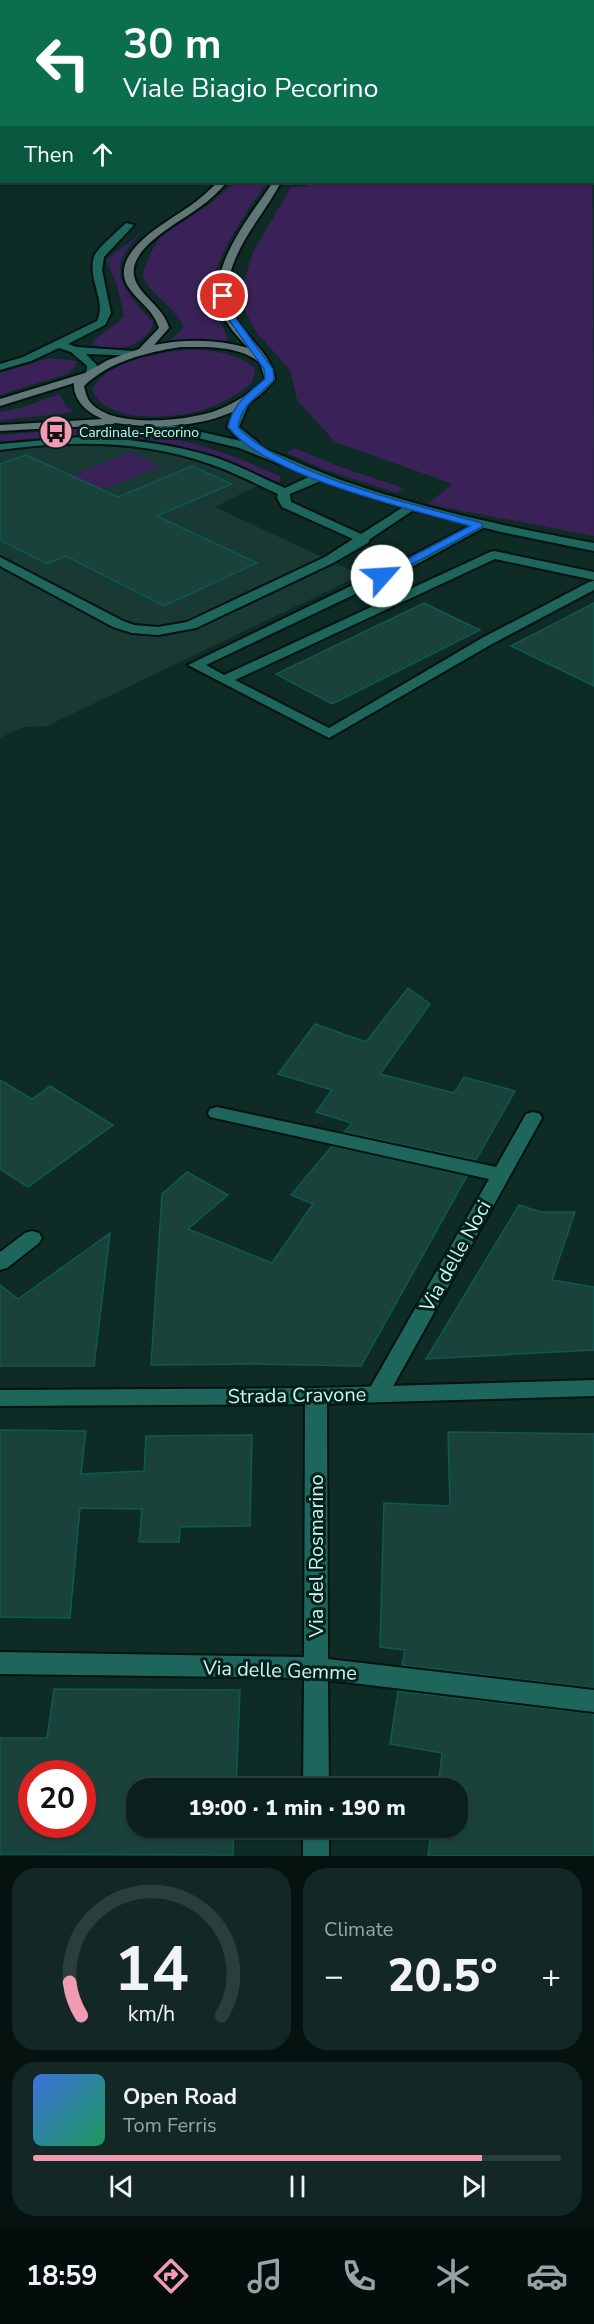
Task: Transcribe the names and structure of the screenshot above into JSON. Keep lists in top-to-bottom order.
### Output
{
  "streets": {
    "street": [
      "Via delle Noci",
      "Strada Cravone",
      "Via del Rosmarino",
      "Via delle Gemme"
    ]
  },
  "crossings": [
    ["Via delle Noci", "Strada Cravone"],
    ["Strada Cravone", "Via del Rosmarino"],
    ["Via del Rosmarino", "Via delle Gemme"]
  ],
  "places": {
    "bus stop": ["Cardinale-Pecorino"]
  },
  "page": {
    "turn": ["30 m", "Viale Biagio Pecorino"],
    "then": "Then",
    "limit": "20",
    "trip": "19:00 · 1 min · 190 m",
    "tile": "Climate",
    "heat": ["−", "20.5°", "+"],
    "song": ["Open Road", "Tom Ferris"],
    "tabs": "18:59",
    "gauge": ["14", "km/h"]
  }
}
